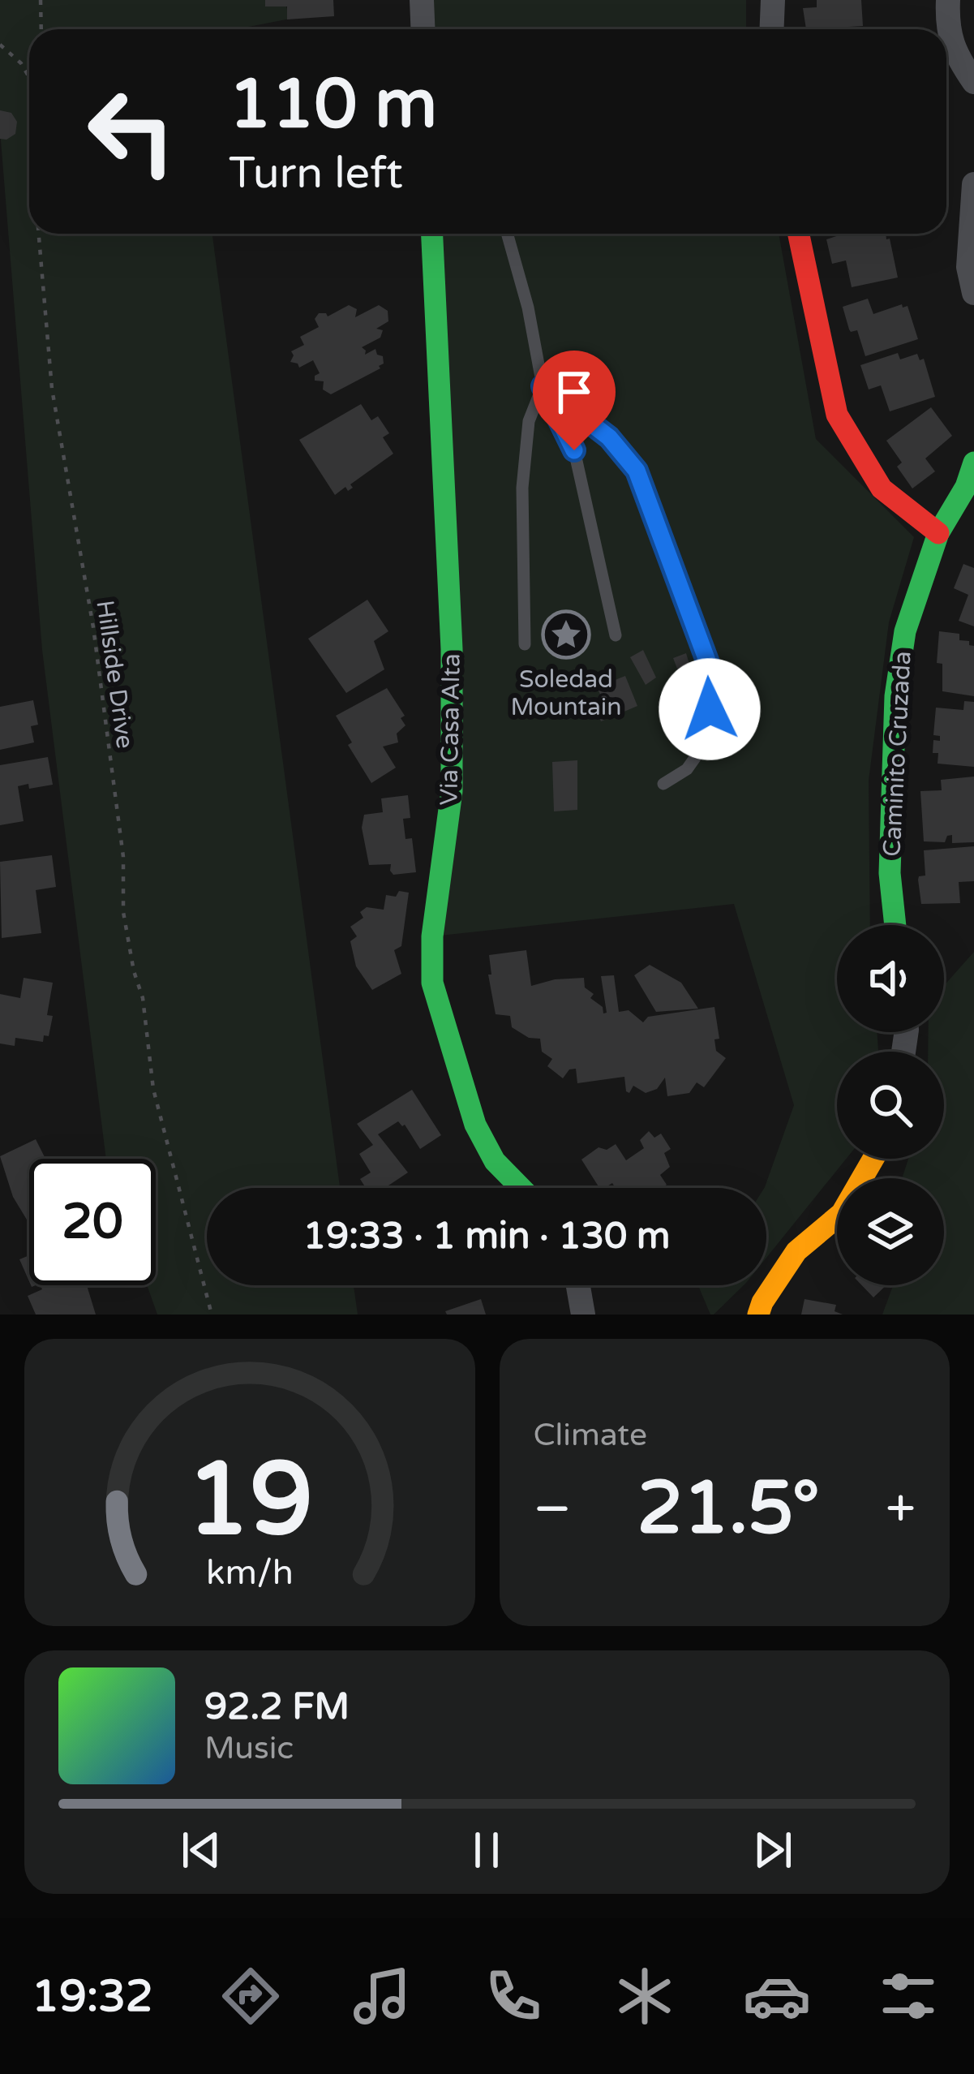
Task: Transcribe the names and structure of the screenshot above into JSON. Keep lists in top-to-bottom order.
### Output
{
  "streets": {
    "street": ["Via Casa Alta", "Caminito Cruzada"],
    "path": ["Hillside Drive"]
  },
  "places": {
    "place": ["Soledad Mountain"]
  },
  "page": {
    "turn": ["110 m", "Turn left"],
    "limit": "20",
    "trip": "19:33 · 1 min · 130 m",
    "tile": "Climate",
    "heat": ["−", "21.5°", "+"],
    "song": ["92.2 FM", "Music"],
    "tabs": "19:32",
    "gauge": ["19", "km/h"]
  }
}
